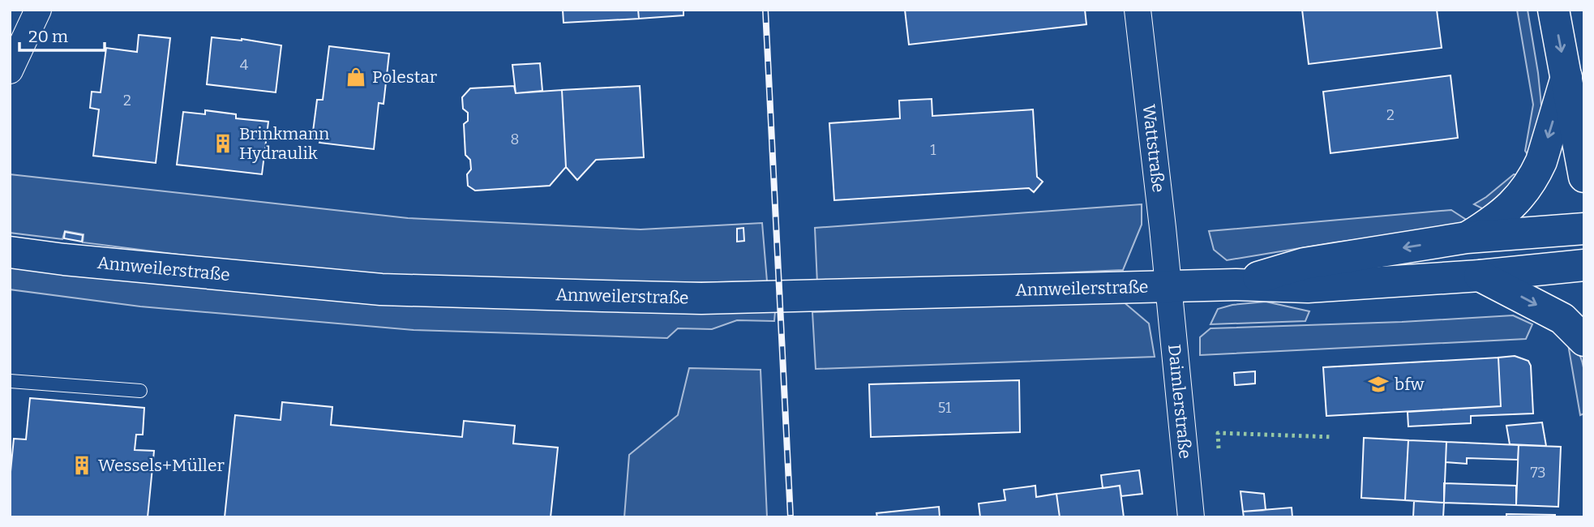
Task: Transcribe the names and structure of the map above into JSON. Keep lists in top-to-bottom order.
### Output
{
  "streets": {
    "street": ["Wattstraße", "Annweilerstraße", "Daimlerstraße"]
  },
  "crossings": [
    ["Wattstraße", "Annweilerstraße"],
    ["Wattstraße", "Daimlerstraße"],
    ["Annweilerstraße", "Daimlerstraße"]
  ],
  "places": {
    "shop": ["Polestar"],
    "building": ["Brinkmann Hydraulik", "Wessels+Müller"],
    "school or university": ["bfw"]
  },
  "house_numbers": [
    "4",
    "2",
    "2",
    "8",
    "1",
    "51",
    "73"
  ],
  "scale_bar": "20 m"
}
